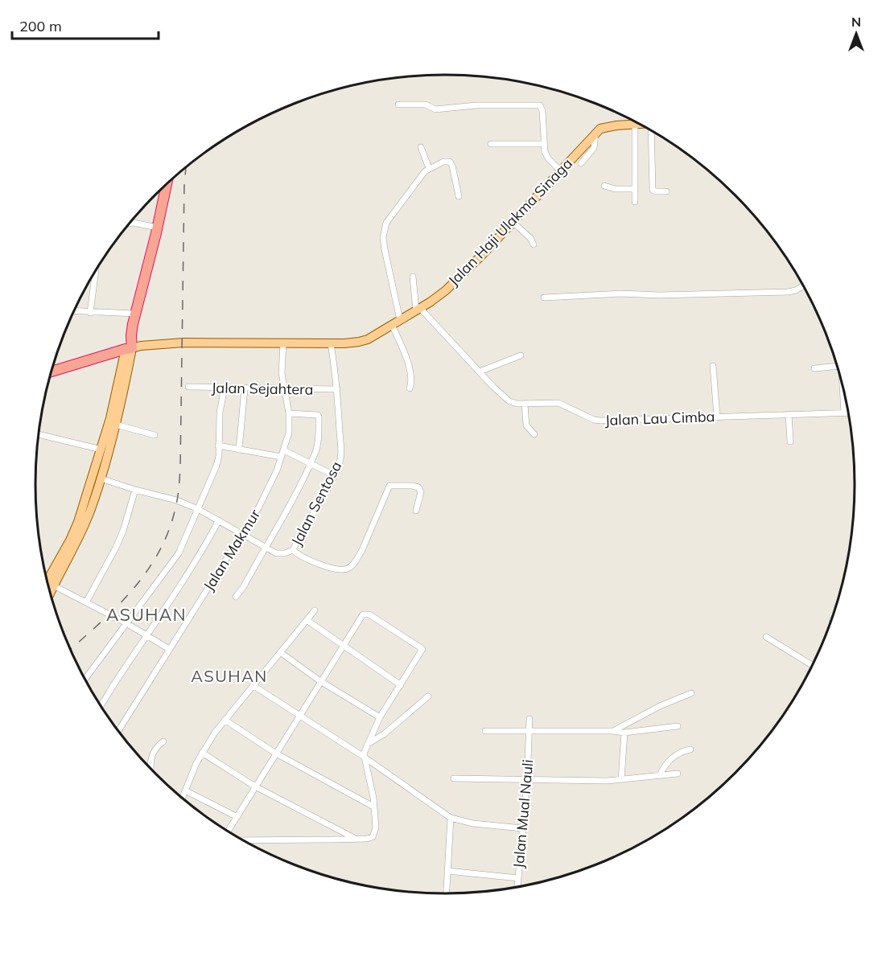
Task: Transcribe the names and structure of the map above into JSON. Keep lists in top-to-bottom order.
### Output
{
  "streets": {
    "main road": ["Jalan Haji Ulakma Sinaga"],
    "street": [
      "Jalan Sejahtera",
      "Jalan Lau Cimba",
      "Jalan Sentosa",
      "Jalan Makmur",
      "Jalan Mual Nauli"
    ]
  },
  "crossings": [
    ["Jalan Haji Ulakma Sinaga", "Jalan Lau Cimba"],
    ["Jalan Haji Ulakma Sinaga", "Jalan Sentosa"],
    ["Jalan Haji Ulakma Sinaga", "Jalan Makmur"],
    ["Jalan Sejahtera", "Jalan Sentosa"],
    ["Jalan Sejahtera", "Jalan Makmur"],
    ["Jalan Sentosa", "Jalan Makmur"]
  ],
  "districts": ["ASUHAN", "ASUHAN"],
  "scale_bar": "200 m",
  "north": "top"
}
